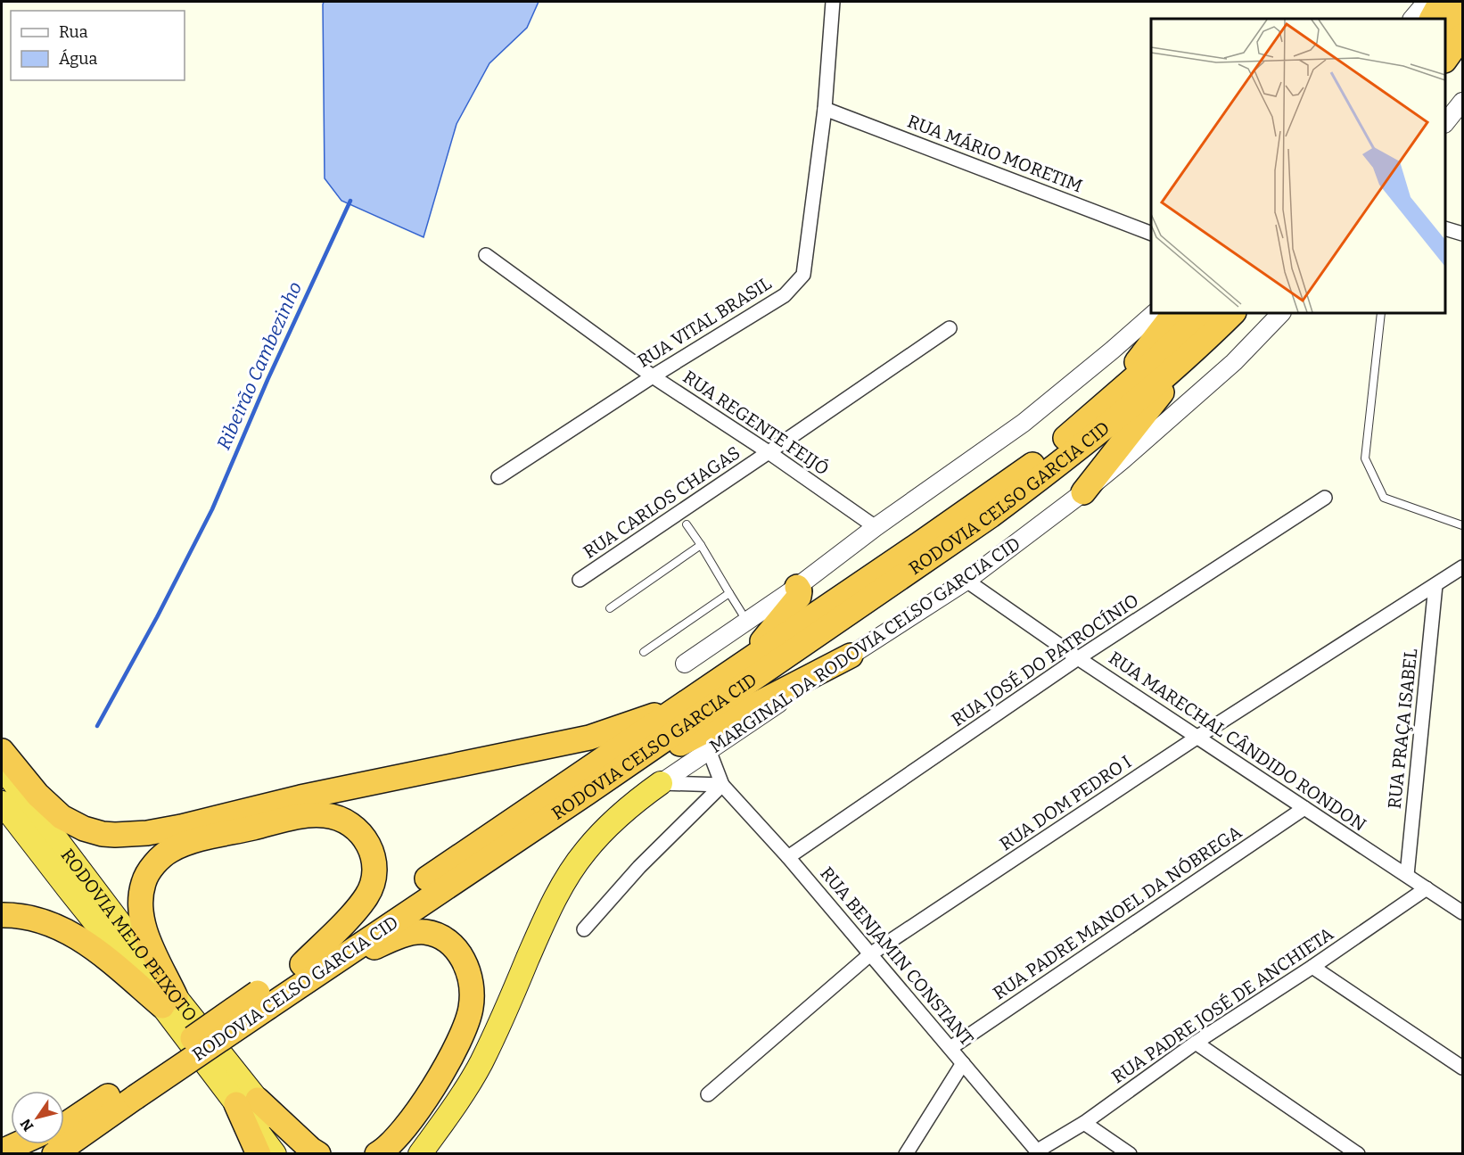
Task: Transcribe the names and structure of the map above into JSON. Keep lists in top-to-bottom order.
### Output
{
  "streets": {
    "highway": ["RODOVIA CELSO GARCIA CID", "RODOVIA MELO PEIXOTO"],
    "street": [
      "RUA MÁRIO MORETIM",
      "RUA VITAL BRASIL",
      "RUA REGENTE FEIJÓ",
      "RUA CARLOS CHAGAS",
      "MARGINAL DA RODOVIA CELSO GARCIA CID",
      "RUA JOSÉ DO PATROCÍNIO",
      "RUA PRAÇA ISABEL",
      "RUA MARECHAL CÂNDIDO RONDON",
      "RUA DOM PEDRO I",
      "RUA PADRE MANOEL DA NÓBREGA",
      "RUA BENJAMIN CONSTANT",
      "RUA PADRE JOSÉ DE ANCHIETA"
    ]
  },
  "crossings": [
    ["RUA MÁRIO MORETIM", "RUA VITAL BRASIL"],
    ["RUA VITAL BRASIL", "RUA REGENTE FEIJÓ"],
    ["RUA REGENTE FEIJÓ", "RUA CARLOS CHAGAS"],
    ["MARGINAL DA RODOVIA CELSO GARCIA CID", "RUA MARECHAL CÂNDIDO RONDON"],
    ["MARGINAL DA RODOVIA CELSO GARCIA CID", "RUA BENJAMIN CONSTANT"],
    ["RUA JOSÉ DO PATROCÍNIO", "RUA MARECHAL CÂNDIDO RONDON"],
    ["RUA JOSÉ DO PATROCÍNIO", "RUA BENJAMIN CONSTANT"],
    ["RUA PRAÇA ISABEL", "RUA MARECHAL CÂNDIDO RONDON"],
    ["RUA PRAÇA ISABEL", "RUA DOM PEDRO I"],
    ["RUA MARECHAL CÂNDIDO RONDON", "RUA DOM PEDRO I"],
    ["RUA MARECHAL CÂNDIDO RONDON", "RUA PADRE MANOEL DA NÓBREGA"],
    ["RUA MARECHAL CÂNDIDO RONDON", "RUA PADRE JOSÉ DE ANCHIETA"],
    ["RUA DOM PEDRO I", "RUA BENJAMIN CONSTANT"],
    ["RUA PADRE MANOEL DA NÓBREGA", "RUA BENJAMIN CONSTANT"],
    ["RUA BENJAMIN CONSTANT", "RUA PADRE JOSÉ DE ANCHIETA"]
  ],
  "water": ["Ribeirão Cambezinho"],
  "legend": ["Rua", "Água"],
  "north": "bottom left"
}
